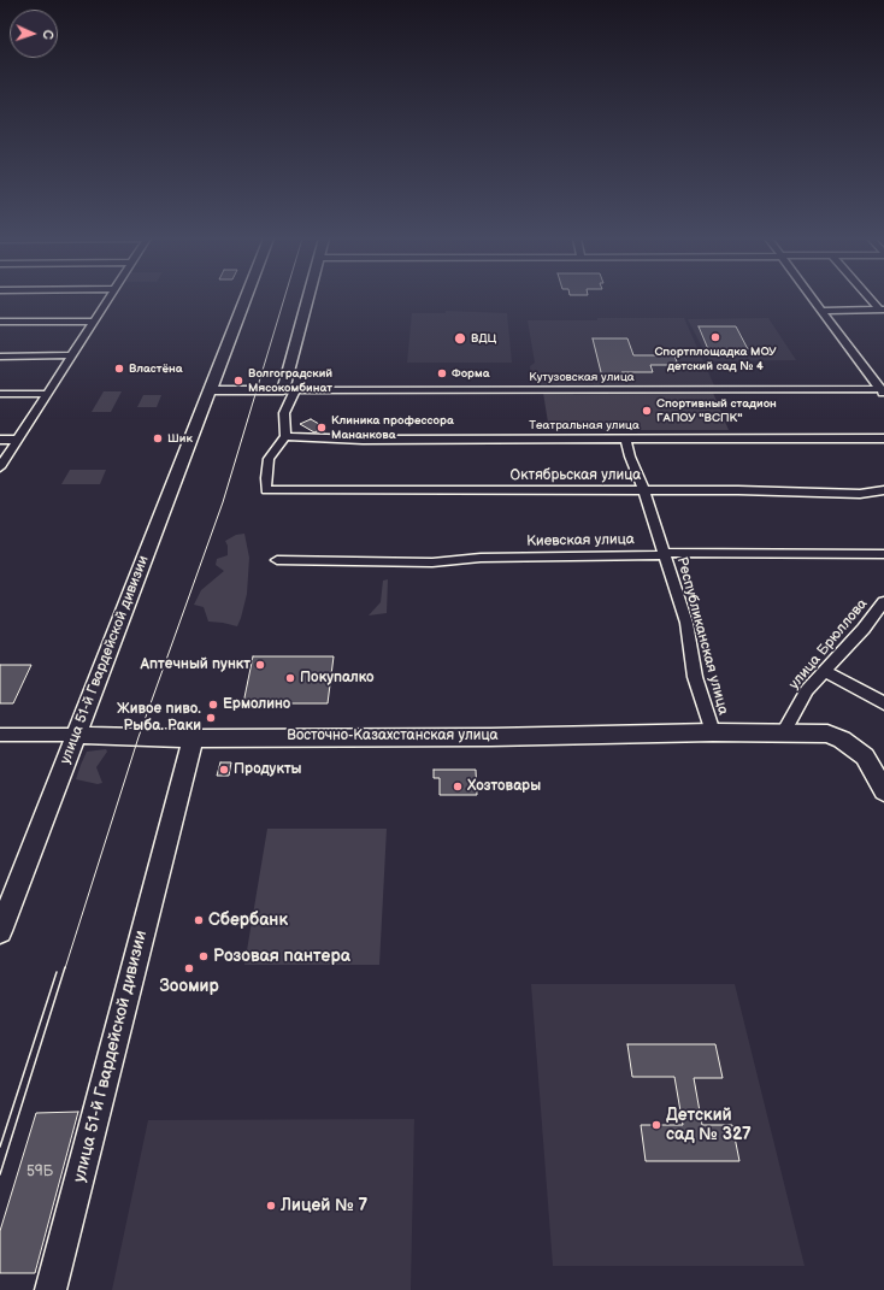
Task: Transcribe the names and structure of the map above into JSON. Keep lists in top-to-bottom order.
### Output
{
  "streets": {
    "main road": ["улица 51-й Гвардейской дивизии", "Восточно-Казахстанская улица"],
    "street": [
      "Кутузовская улица",
      "Театральная улица",
      "Октябрьская улица",
      "Киевская улица",
      "Республиканская улица",
      "улица Брюллова"
    ]
  },
  "crossings": [
    ["Театральная улица", "Октябрьская улица"],
    ["Театральная улица", "Республиканская улица"],
    ["Октябрьская улица", "Республиканская улица"],
    ["Киевская улица", "Республиканская улица"],
    ["Республиканская улица", "Восточно-Казахстанская улица"],
    ["улица Брюллова", "Восточно-Казахстанская улица"],
    ["улица 51-й Гвардейской дивизии", "Восточно-Казахстанская улица"]
  ],
  "places": [
    "Спортплощадка МОУ детский сад № 4",
    "ВДЦ",
    "Властёна",
    "Форма",
    "Волгоградский Мясокомбинат",
    "Спортивный стадион ГАПОУ \"ВСПК\"",
    "Клиника профессора Мананкова",
    "Шик",
    "Аптечный пункт",
    "Покупалко",
    "Ермолино",
    "Живое пиво. Рыба. Раки",
    "Продукты",
    "Хозтовары",
    "Сбербанк",
    "Розовая пантера",
    "Зоомир",
    "Детский сад № 327",
    "Лицей № 7"
  ],
  "house_numbers": ["59Б"],
  "north": "right"
}
